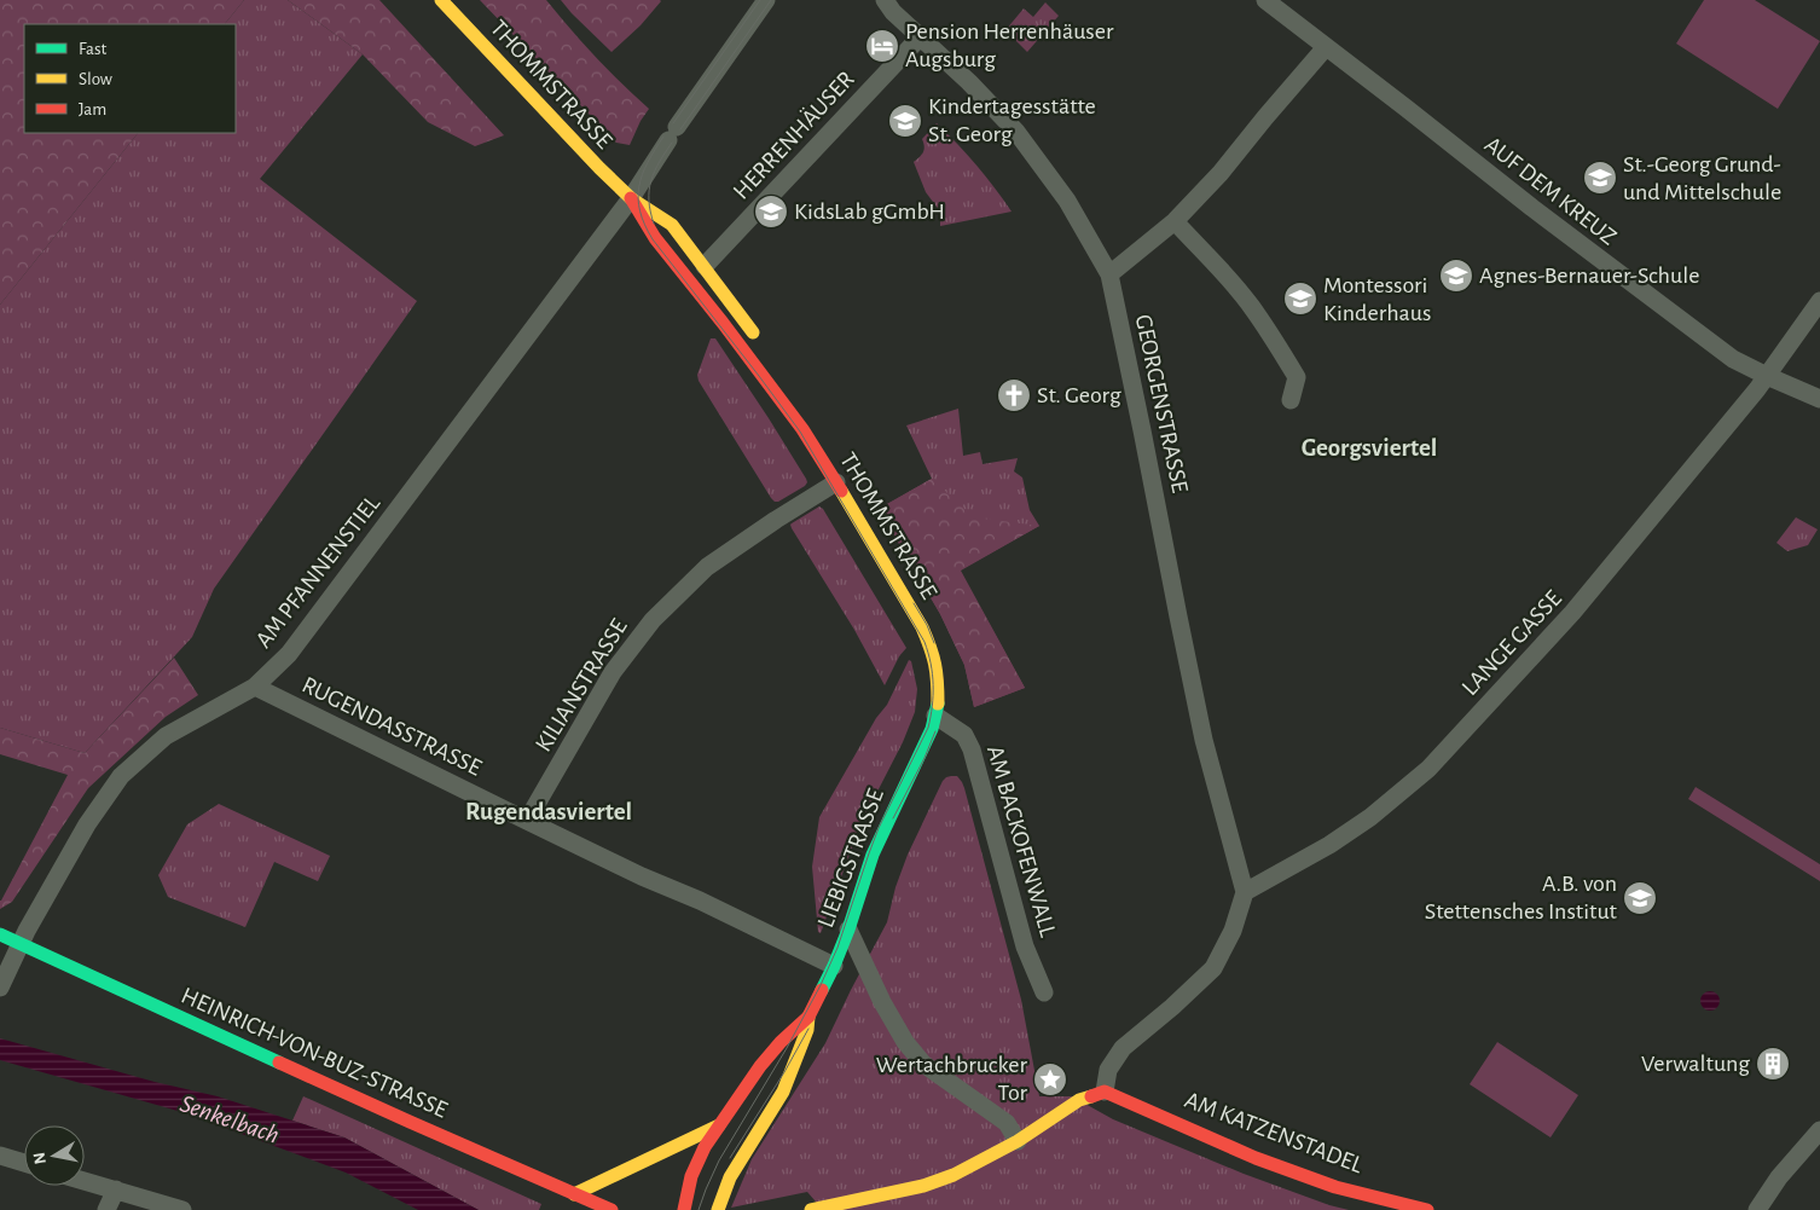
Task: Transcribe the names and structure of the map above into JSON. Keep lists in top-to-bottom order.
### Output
{
  "streets": {
    "street": [
      "THOMMSTRASSE",
      "HERRENHÄUSER",
      "AUF DEM KREUZ",
      "GEORGENSTRASSE",
      "AM PFANNENSTIEL",
      "LANGE GASSE",
      "KILIANSTRASSE",
      "RUGENDASSTRASSE",
      "AM BACKOFENWALL",
      "LIEBIGSTRASSE",
      "HEINRICH-VON-BUZ-STRASSE",
      "AM KATZENSTADEL"
    ]
  },
  "crossings": [
    ["THOMMSTRASSE", "HERRENHÄUSER"],
    ["THOMMSTRASSE", "AM PFANNENSTIEL"],
    ["THOMMSTRASSE", "KILIANSTRASSE"],
    ["THOMMSTRASSE", "AM BACKOFENWALL"],
    ["THOMMSTRASSE", "LIEBIGSTRASSE"],
    ["HERRENHÄUSER", "GEORGENSTRASSE"],
    ["AUF DEM KREUZ", "LANGE GASSE"],
    ["GEORGENSTRASSE", "LANGE GASSE"],
    ["AM PFANNENSTIEL", "RUGENDASSTRASSE"],
    ["AM PFANNENSTIEL", "HEINRICH-VON-BUZ-STRASSE"],
    ["KILIANSTRASSE", "RUGENDASSTRASSE"],
    ["RUGENDASSTRASSE", "LIEBIGSTRASSE"],
    ["AM BACKOFENWALL", "LIEBIGSTRASSE"]
  ],
  "districts": ["Georgsviertel", "Rugendasviertel"],
  "water": ["Senkelbach"],
  "places": {
    "hotel": ["Pension Herrenhäuser Augsburg"],
    "school or university": [
      "Kindertagesstätte St. Georg",
      "St.-Georg Grund- und Mittelschule",
      "KidsLab gGmbH",
      "Agnes-Bernauer-Schule",
      "Montessori Kinderhaus",
      "A.B. von Stettensches Institut"
    ],
    "church": ["St. Georg"],
    "building": ["Verwaltung"],
    "place": ["Wertachbrucker Tor"]
  },
  "legend": ["Fast", "Slow", "Jam"],
  "north": "left"
}
